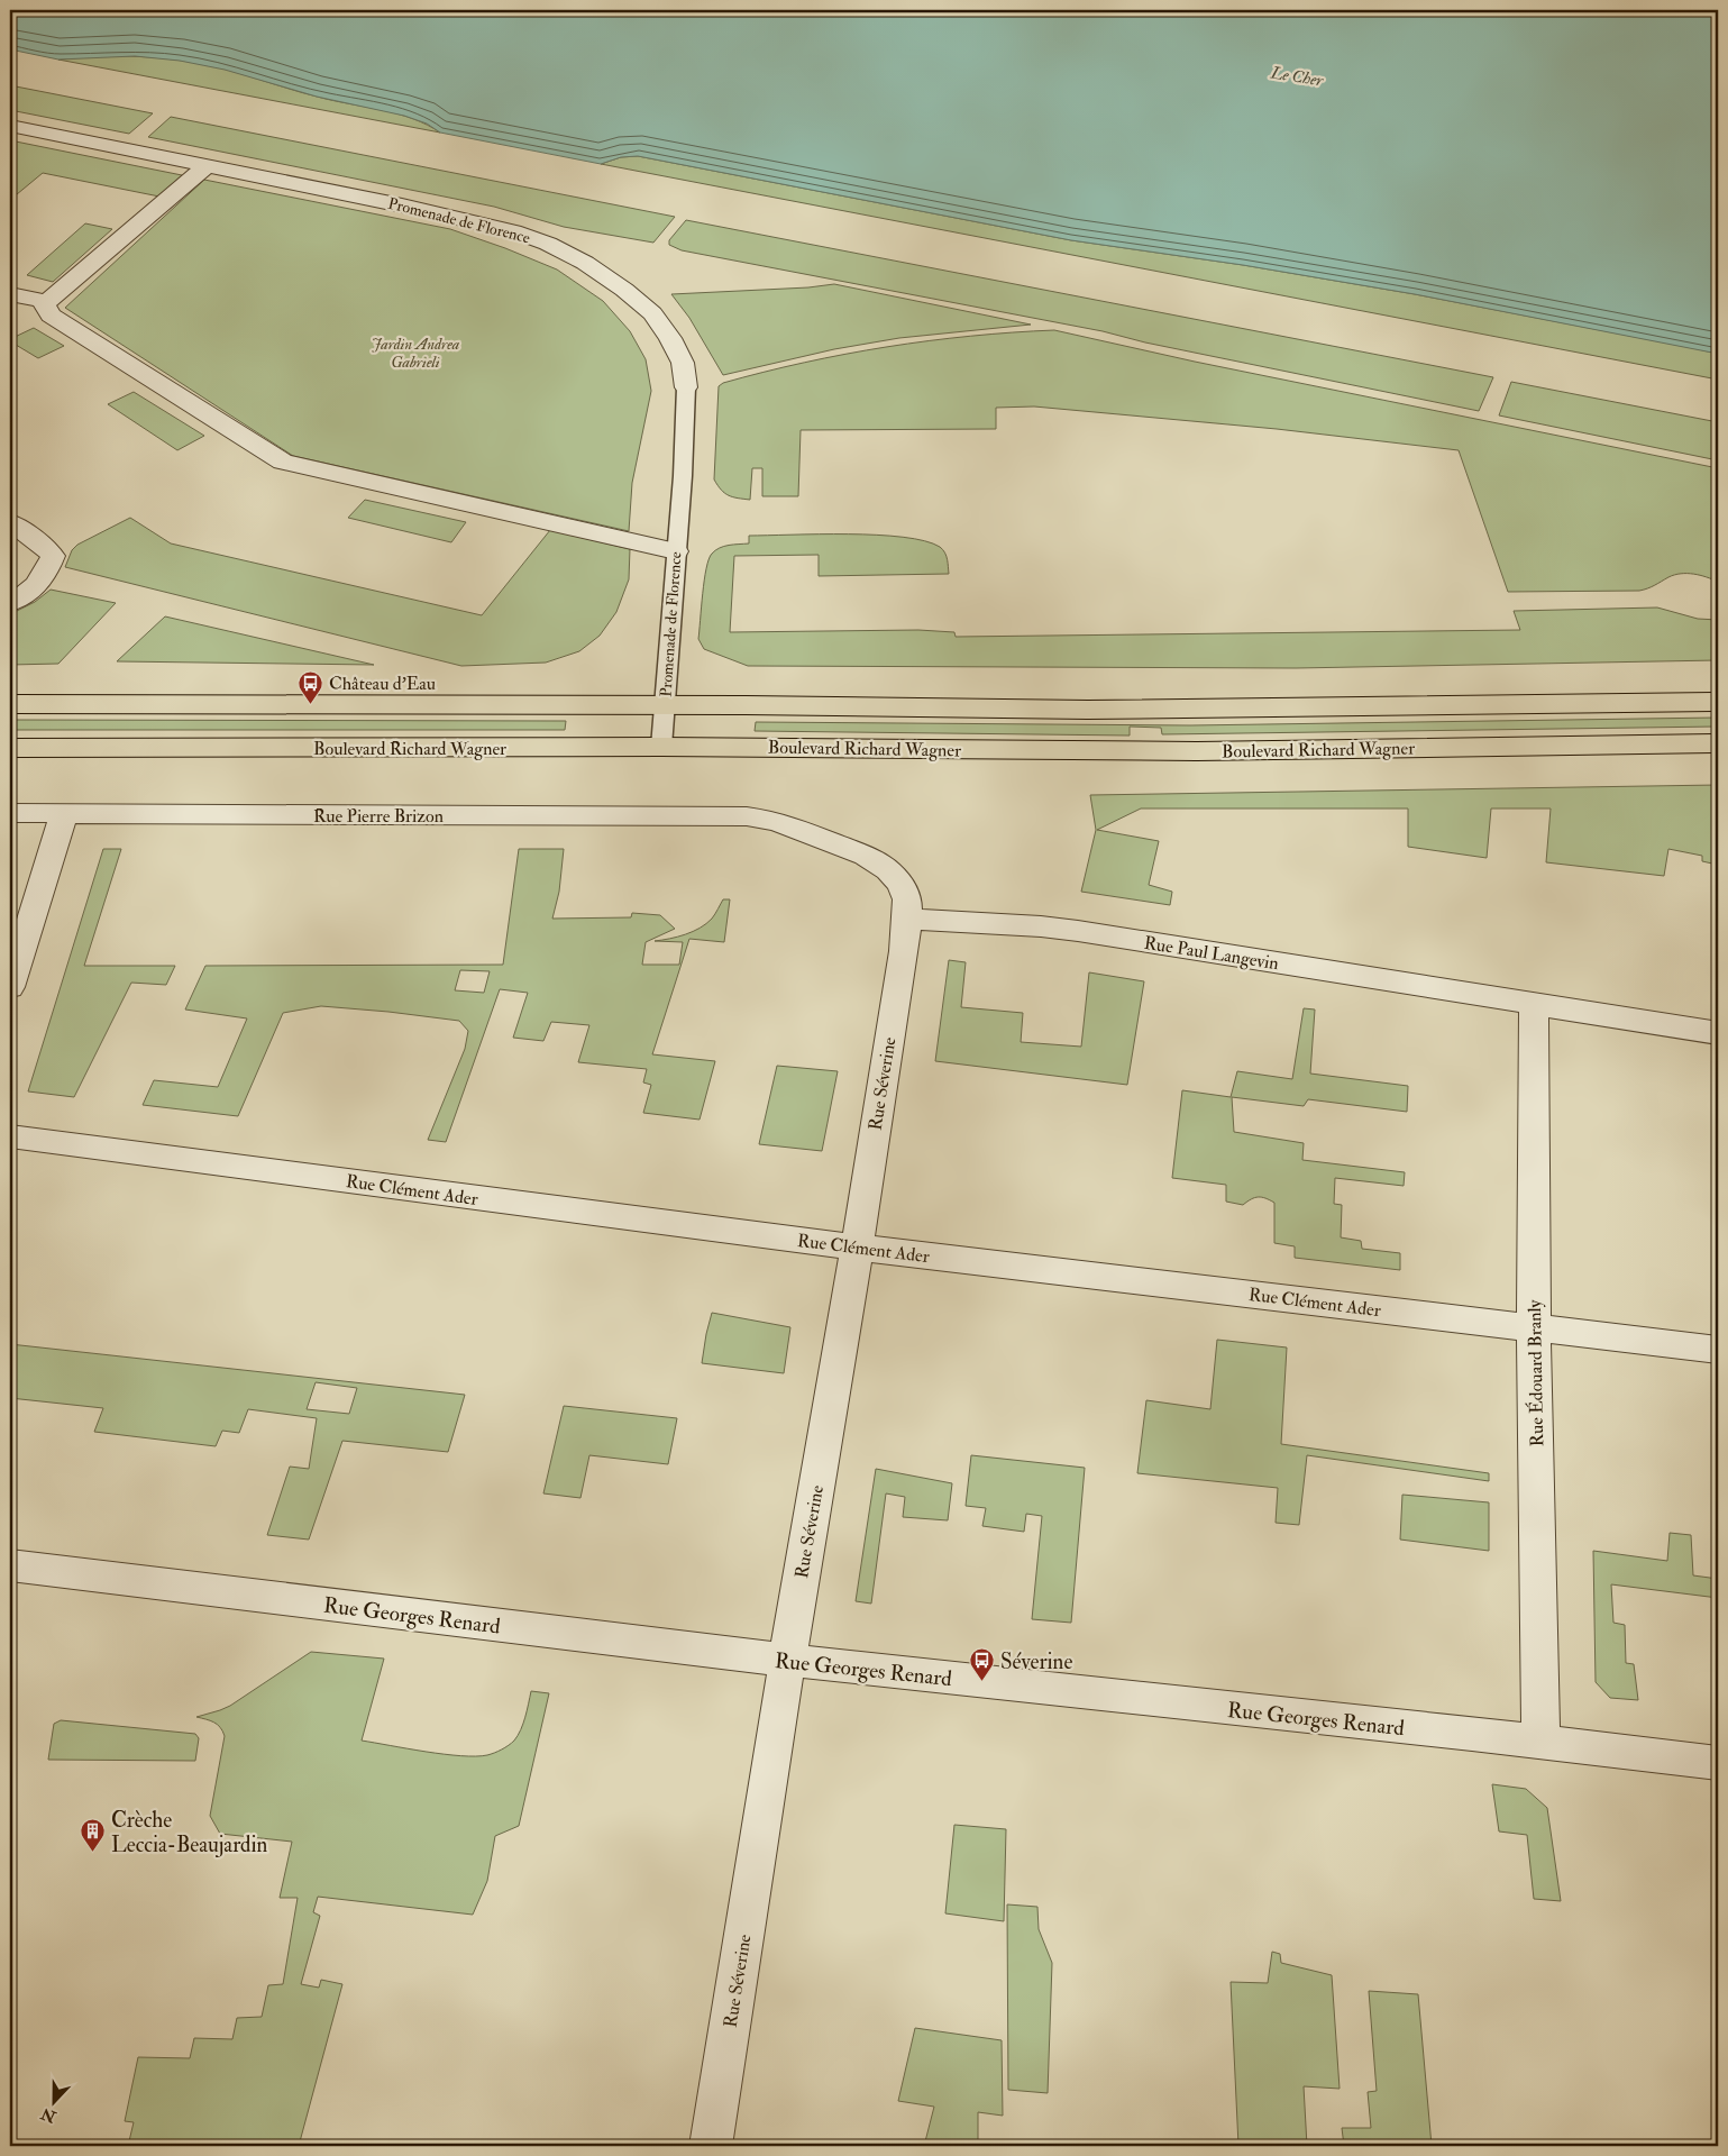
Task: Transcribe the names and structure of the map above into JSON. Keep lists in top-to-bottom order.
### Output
{
  "streets": {
    "main road": ["Boulevard Richard Wagner"],
    "street": [
      "Promenade de Florence",
      "Rue Pierre Brizon",
      "Rue Paul Langevin",
      "Rue Séverine",
      "Rue Clément Ader",
      "Rue Édouard Branly",
      "Rue Georges Renard"
    ]
  },
  "crossings": [
    ["Promenade de Florence", "Boulevard Richard Wagner"],
    ["Rue Pierre Brizon", "Rue Paul Langevin"],
    ["Rue Pierre Brizon", "Rue Séverine"],
    ["Rue Paul Langevin", "Rue Séverine"],
    ["Rue Paul Langevin", "Rue Édouard Branly"],
    ["Rue Séverine", "Rue Clément Ader"],
    ["Rue Séverine", "Rue Georges Renard"],
    ["Rue Clément Ader", "Rue Édouard Branly"],
    ["Rue Édouard Branly", "Rue Georges Renard"]
  ],
  "water": ["Le Cher"],
  "parks": ["Jardin Andrea Gabrieli"],
  "places": {
    "bus stop": ["Château d'Eau", "Séverine"],
    "building": ["Crèche Leccia-Beaujardin"]
  },
  "north": "bottom"
}
